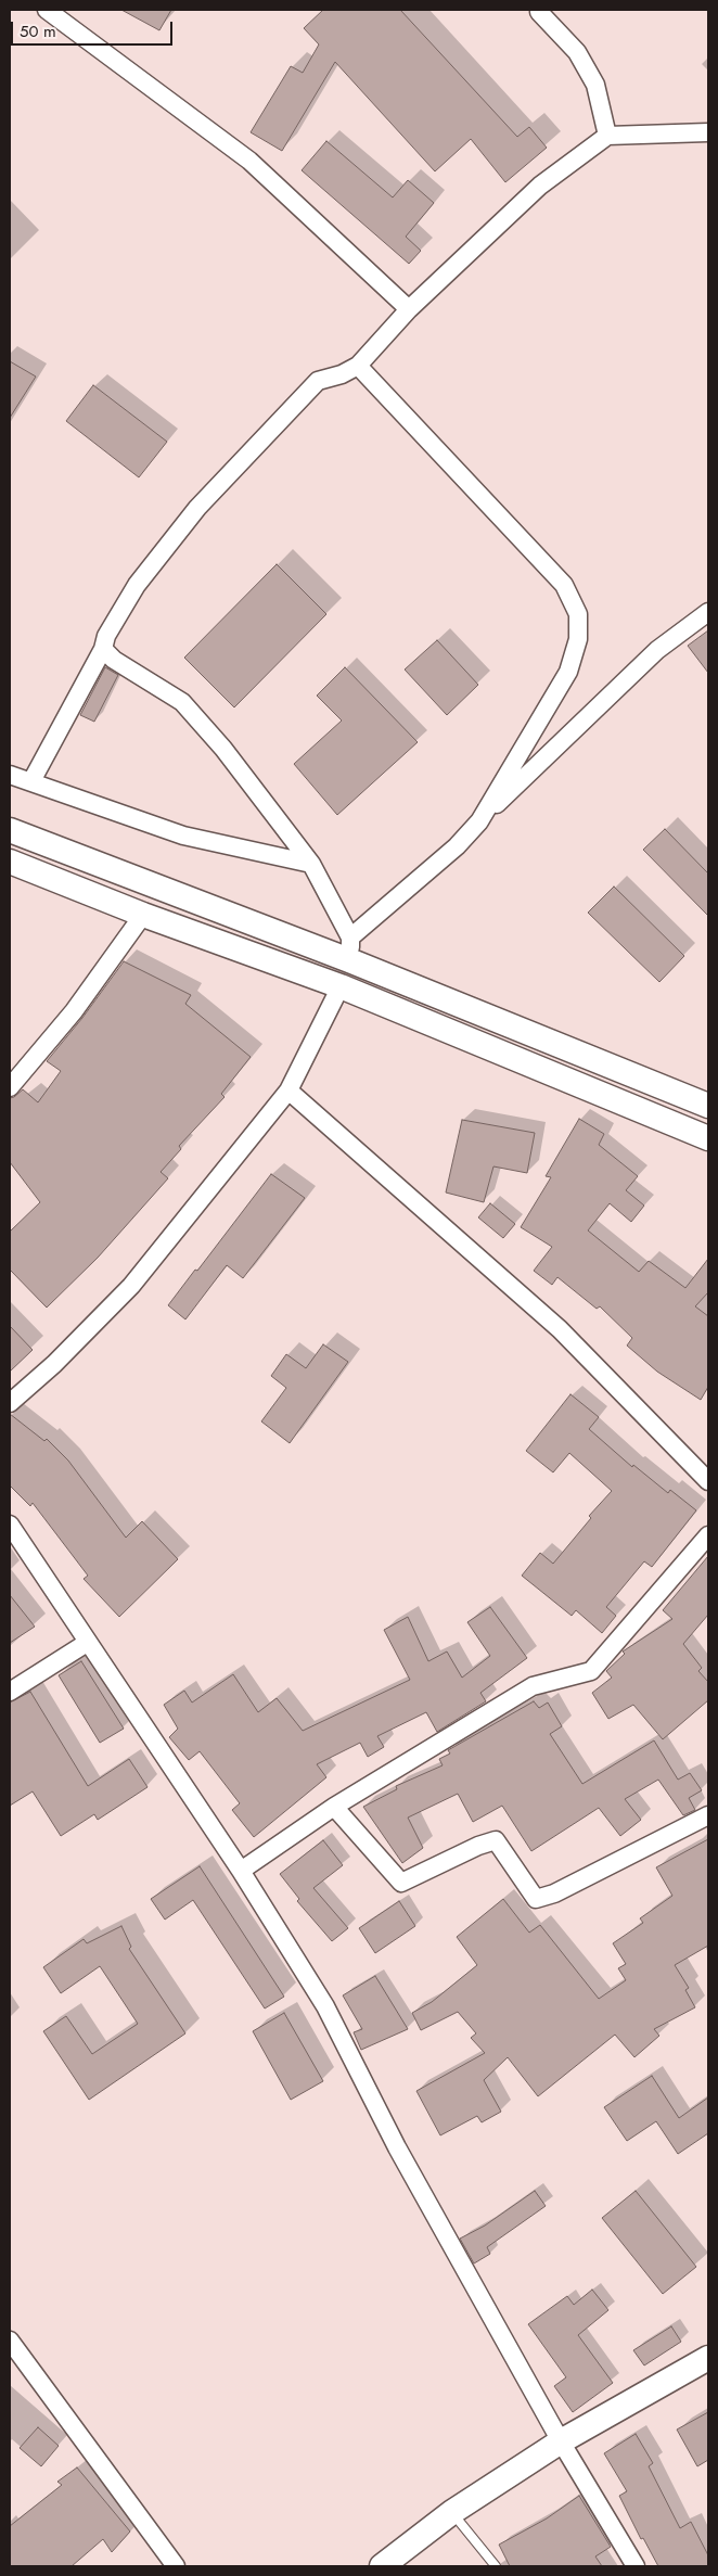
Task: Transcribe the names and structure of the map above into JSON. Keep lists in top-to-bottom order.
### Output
{
  "scale_bar": "50 m"
}
